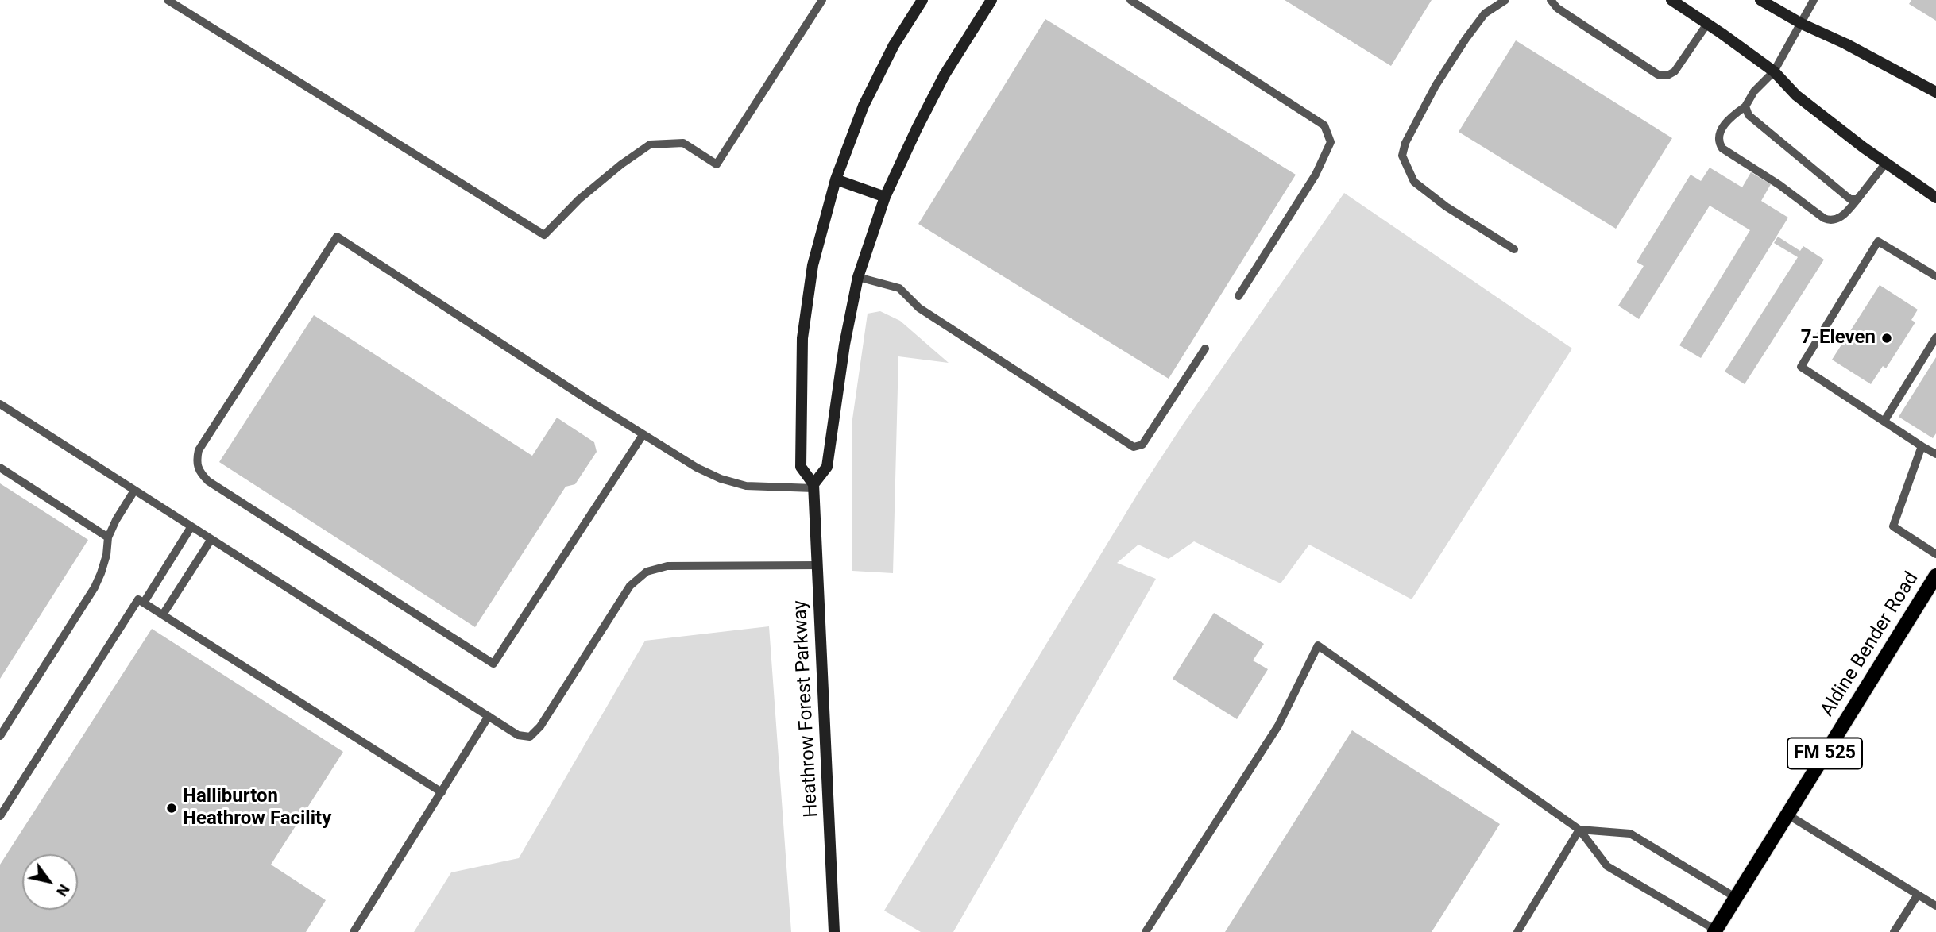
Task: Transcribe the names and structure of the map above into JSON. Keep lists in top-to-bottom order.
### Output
{
  "streets": {
    "main road": ["Aldine Bender Road", "FM 525"],
    "street": ["Heathrow Forest Parkway"]
  },
  "places": ["7-Eleven", "Halliburton Heathrow Facility"],
  "north": "bottom right"
}
